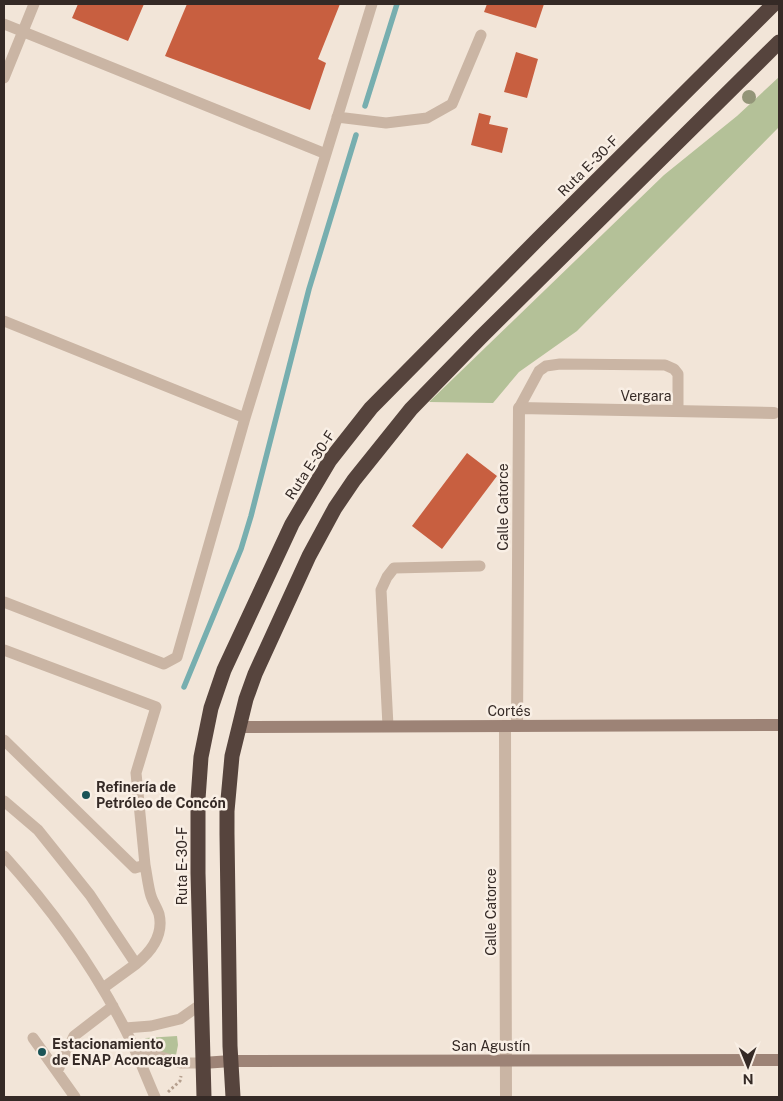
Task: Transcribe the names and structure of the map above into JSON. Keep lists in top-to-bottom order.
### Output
{
  "streets": {
    "highway": ["Ruta E-30-F"],
    "main road": ["Cortés", "San Agustín"],
    "street": ["Vergara", "Calle Catorce"]
  },
  "crossings": [
    ["Ruta E-30-F", "San Agustín"],
    ["Vergara", "Calle Catorce"],
    ["Calle Catorce", "Cortés"],
    ["Calle Catorce", "San Agustín"]
  ],
  "places": ["Refinería de Petróleo de Concón", "Estacionamiento de ENAP Aconcagua"],
  "north": "bottom"
}
